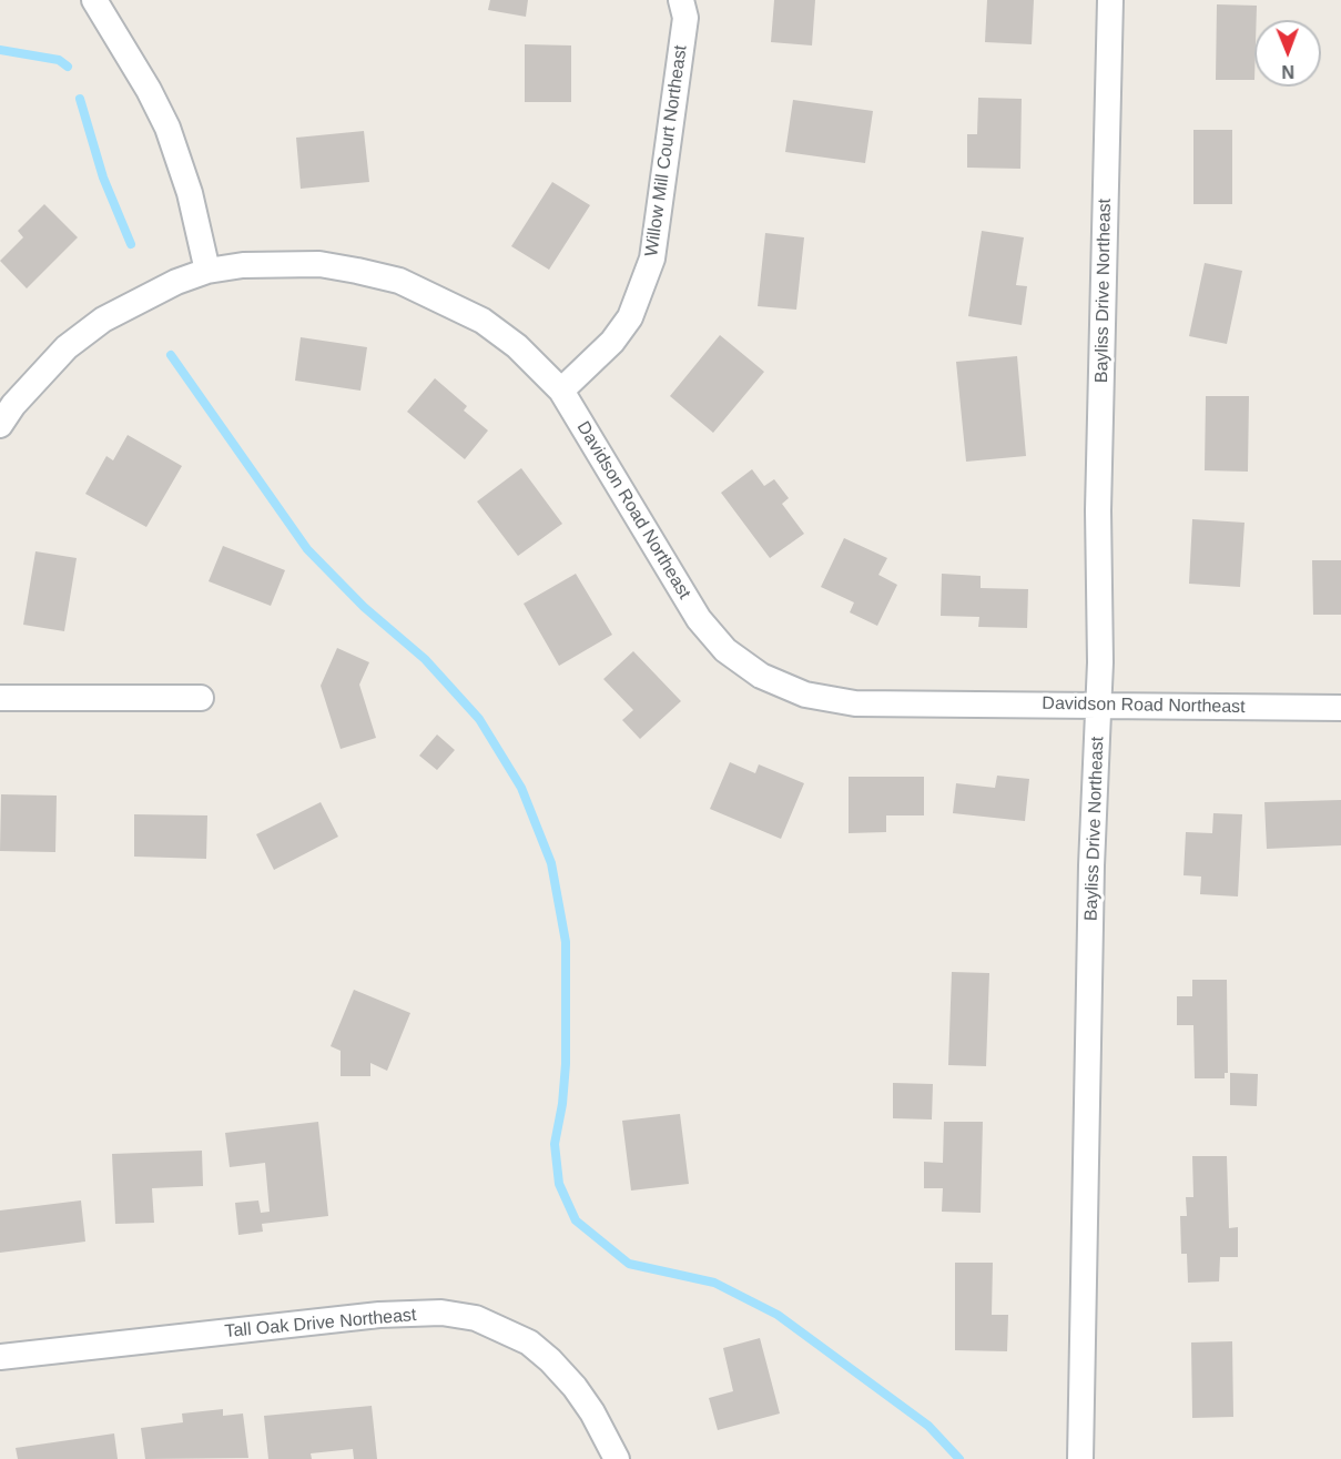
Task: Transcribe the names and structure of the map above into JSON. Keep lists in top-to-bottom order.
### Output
{
  "streets": {
    "street": [
      "Willow Mill Court Northeast",
      "Bayliss Drive Northeast",
      "Davidson Road Northeast",
      "Tall Oak Drive Northeast"
    ]
  },
  "crossings": [
    ["Willow Mill Court Northeast", "Davidson Road Northeast"],
    ["Bayliss Drive Northeast", "Davidson Road Northeast"]
  ],
  "north": "bottom"
}
